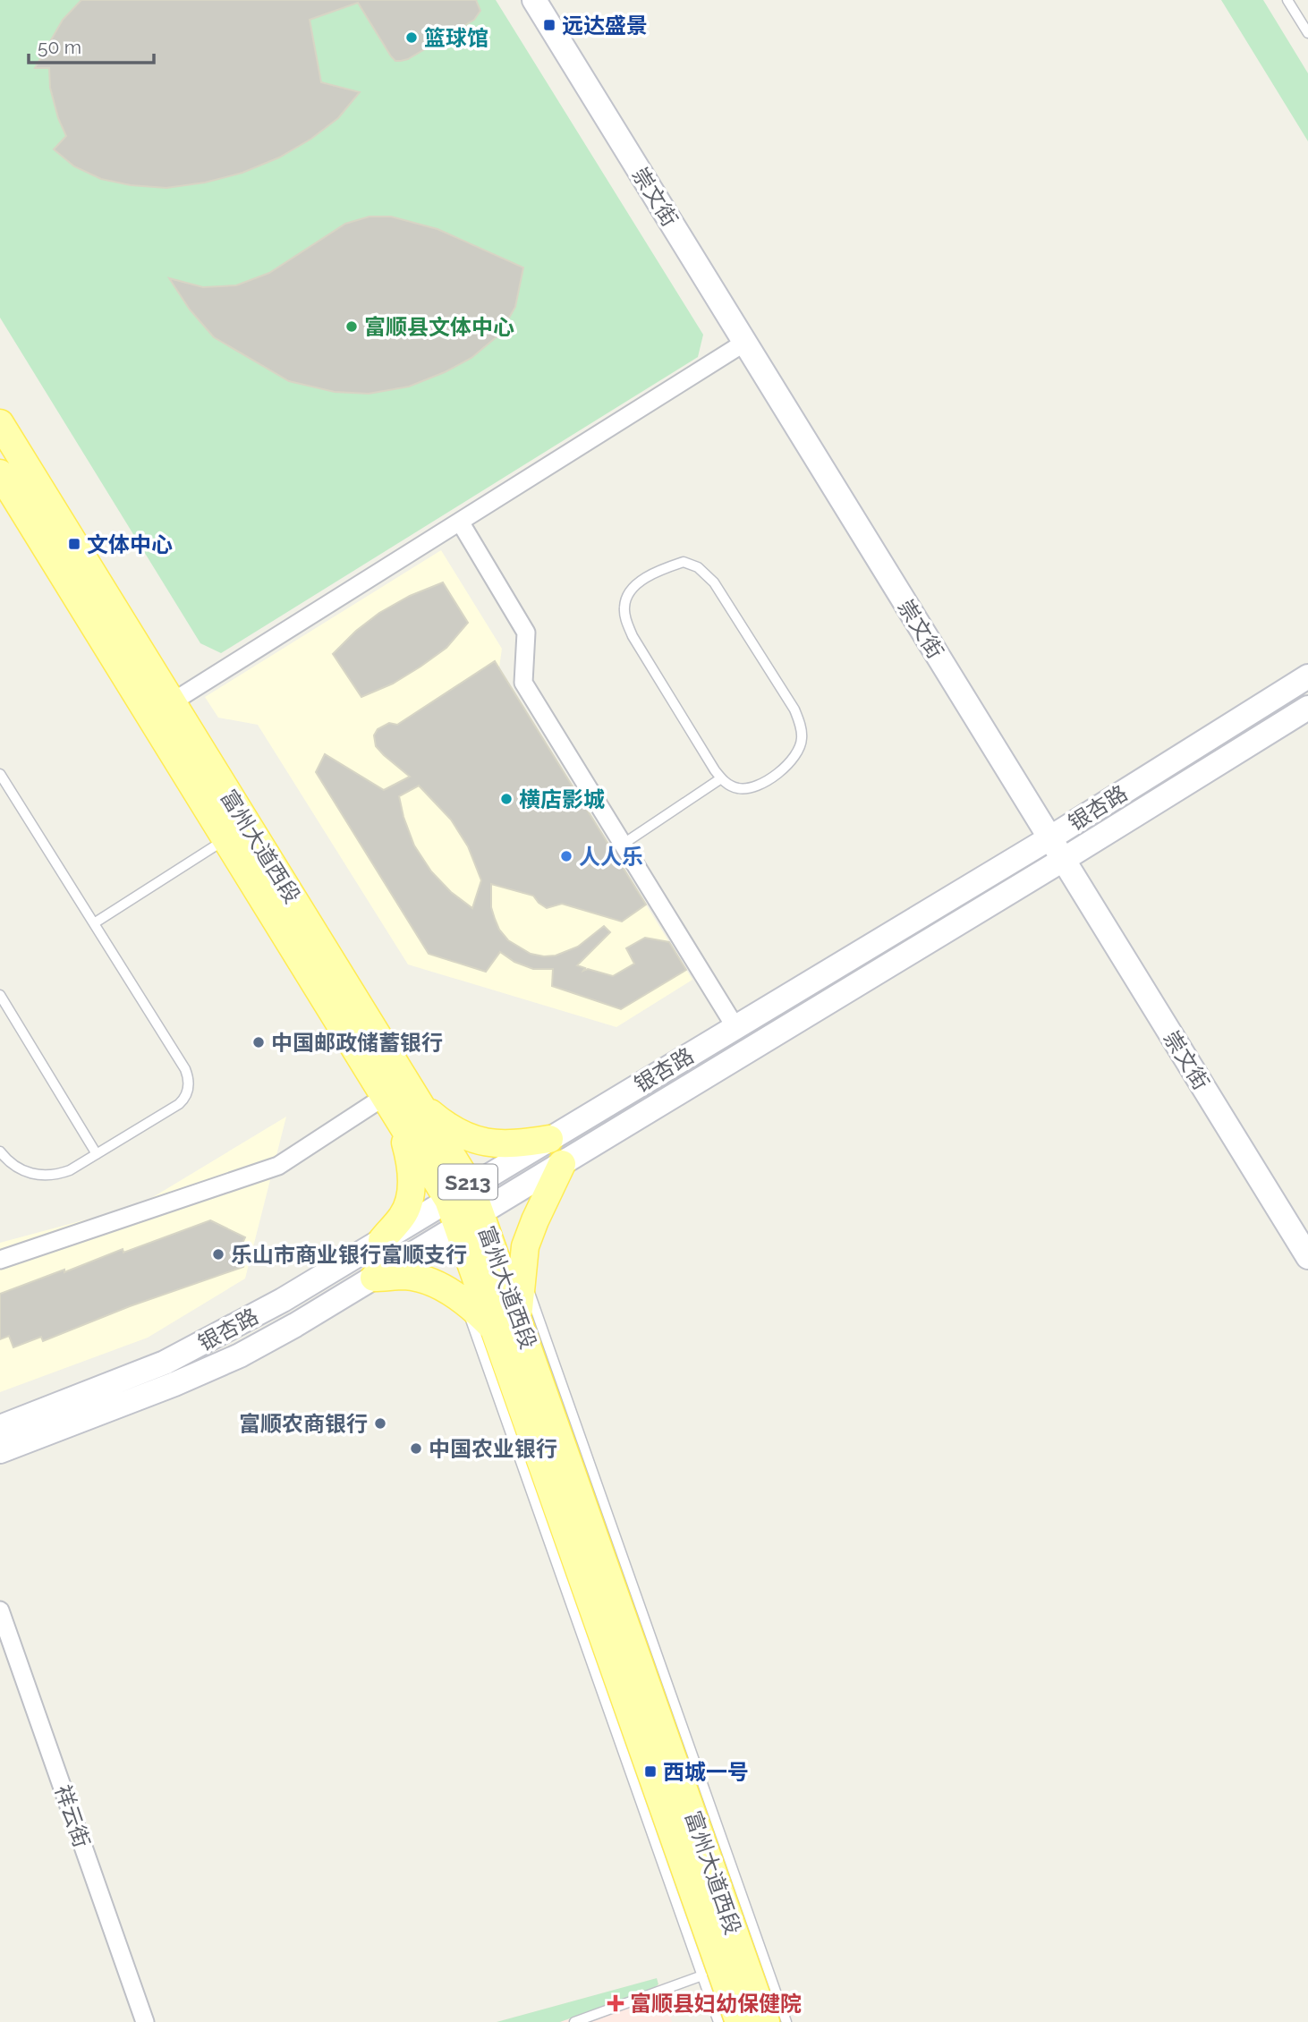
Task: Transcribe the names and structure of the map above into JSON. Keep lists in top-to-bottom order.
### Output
{
  "streets": {
    "main road": [
      "崇文街",
      "银杏路",
      "富州大道西段",
      "S213"
    ],
    "street": ["祥云街"]
  },
  "crossings": [
    ["崇文街", "银杏路"],
    ["银杏路", "富州大道西段"]
  ],
  "places": {
    "transit": ["远达盛景", "文体中心", "西城一号"],
    "other": [
      "篮球馆",
      "富顺县文体中心",
      "横店影城",
      "人人乐",
      "中国邮政储蓄银行",
      "乐山市商业银行富顺支行",
      "富顺农商银行",
      "中国农业银行"
    ],
    "health": ["富顺县妇幼保健院"]
  },
  "scale_bar": "50 m"
}
